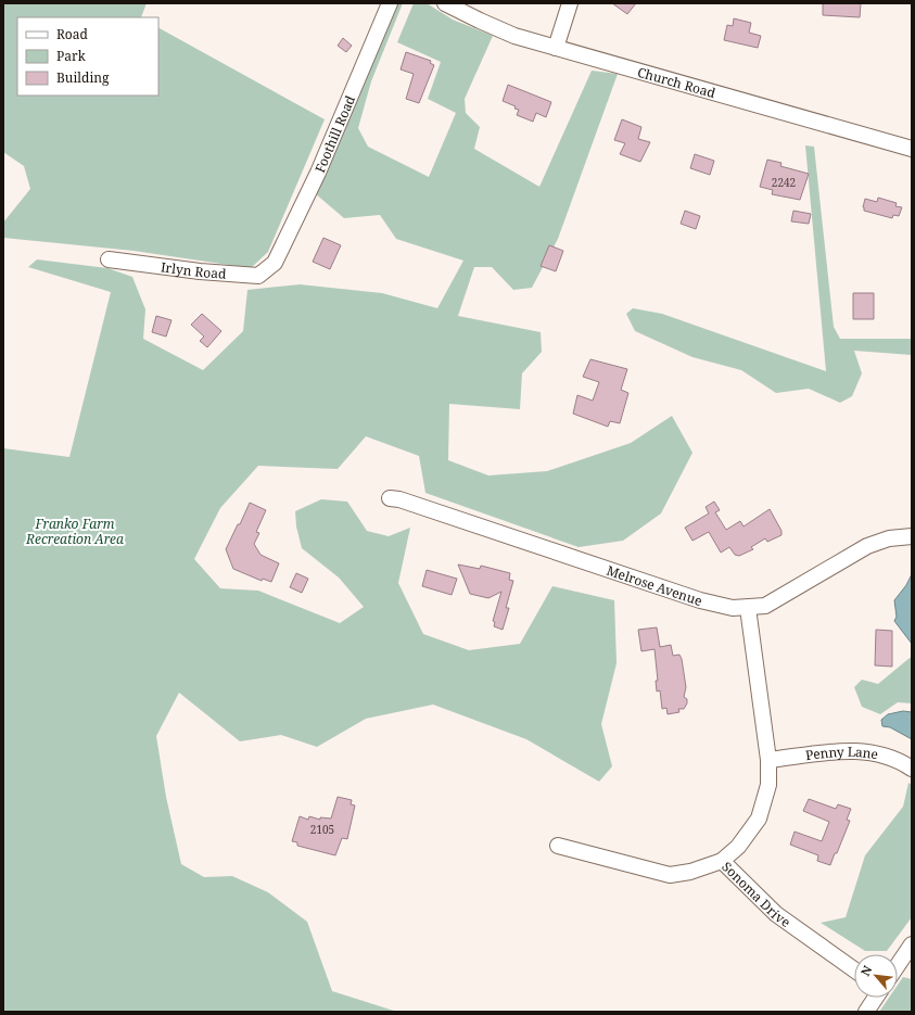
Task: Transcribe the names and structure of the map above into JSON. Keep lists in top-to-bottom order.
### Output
{
  "streets": {
    "street": [
      "Church Road",
      "Foothill Road",
      "Irlyn Road",
      "Melrose Avenue",
      "Penny Lane",
      "Sonoma Drive"
    ]
  },
  "crossings": [
    ["Foothill Road", "Irlyn Road"],
    ["Melrose Avenue", "Sonoma Drive"],
    ["Penny Lane", "Sonoma Drive"]
  ],
  "parks": ["Franko Farm Recreation Area"],
  "house_numbers": ["2242", "2105"],
  "legend": ["Road", "Park", "Building"],
  "north": "top left"
}
